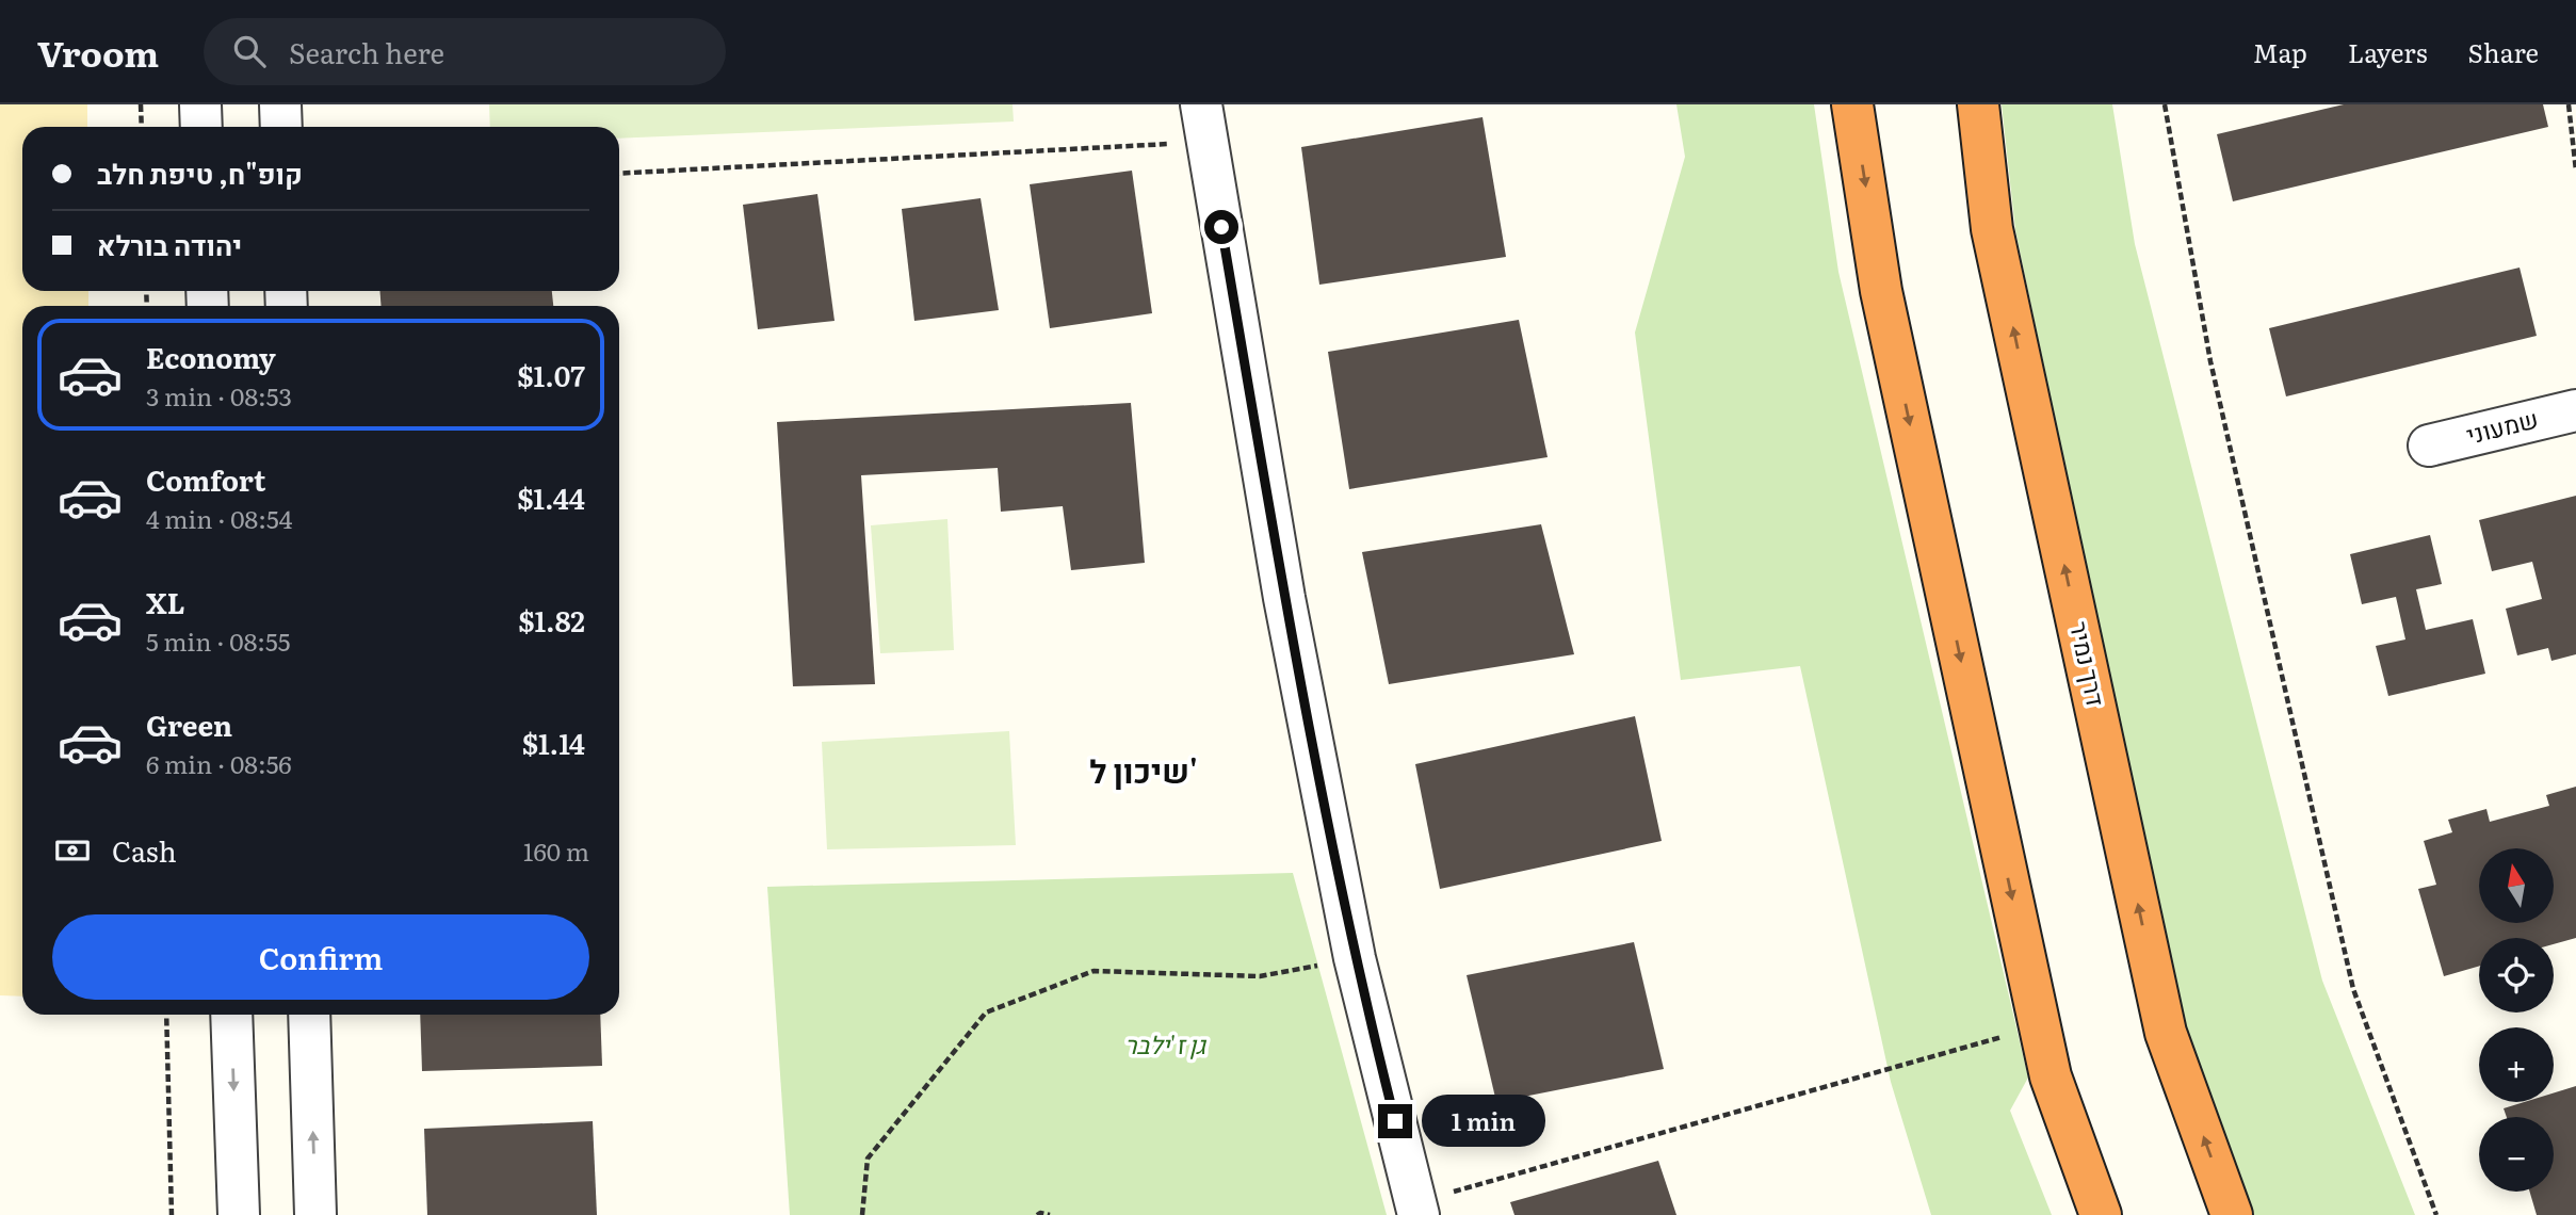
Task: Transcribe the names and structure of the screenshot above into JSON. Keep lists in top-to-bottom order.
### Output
{
  "streets": {
    "highway": ["דרך נמיר"],
    "street": ["שמעוני"]
  },
  "districts": ["שיכון ל'"],
  "parks": ["גן ז'ילבר"],
  "north": "top",
  "page": {
    "header": "Vroom",
    "search": "Search here",
    "nav": ["Map", "Layers", "Share"],
    "banner": ["קופ\"ח, טיפת חלב", "יהודה בורלא"],
    "list": [
      {
        "name": "Economy",
        "note": "3 min · 08:53",
        "value": "$1.07"
      },
      {
        "name": "Comfort",
        "note": "4 min · 08:54",
        "value": "$1.44"
      },
      {
        "name": "XL",
        "note": "5 min · 08:55",
        "value": "$1.82"
      },
      {
        "name": "Green",
        "note": "6 min · 08:56",
        "value": "$1.14"
      }
    ],
    "pay": ["Cash", "160 m"],
    "map_buttons": ["+", "−"],
    "buttons": "Confirm",
    "bubble": "1 min"
  }
}
